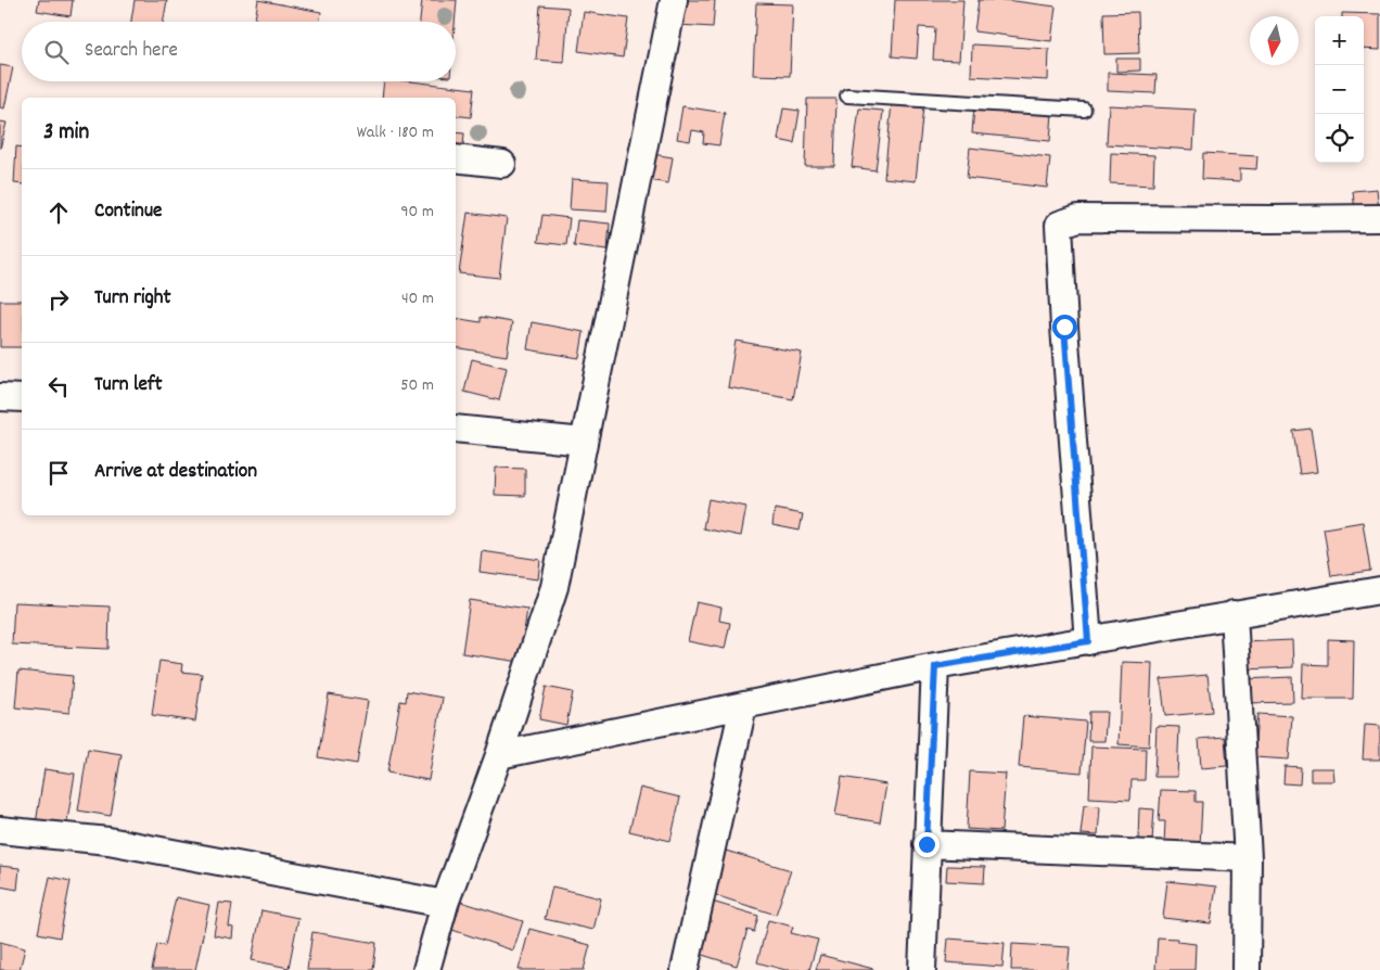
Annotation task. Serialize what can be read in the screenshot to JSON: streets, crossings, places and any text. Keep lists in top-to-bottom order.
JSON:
{
  "north": "bottom",
  "page": {
    "map_buttons": ["+", "−"],
    "search": "Search here",
    "heading": ["3 min", "Walk · 180 m"],
    "list": [
      ["Continue", "90 m"],
      ["Turn right", "40 m"],
      ["Turn left", "50 m"],
      "Arrive at destination"
    ]
  }
}
